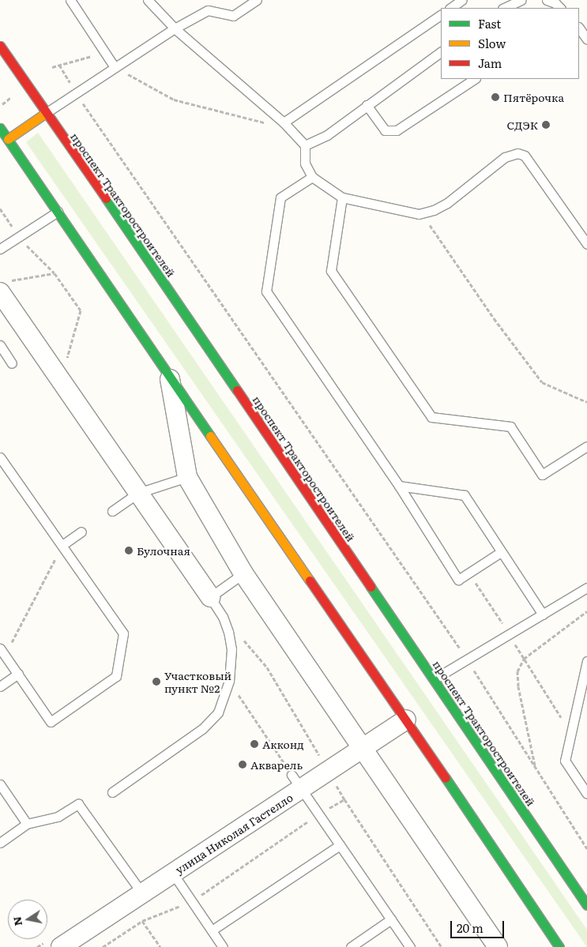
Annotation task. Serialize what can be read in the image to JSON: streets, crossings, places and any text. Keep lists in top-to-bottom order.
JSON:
{
  "streets": {
    "main road": ["проспект Тракторостроителей"],
    "street": ["улица Николая Гастелло"]
  },
  "places": [
    "Пятёрочка",
    "СДЭК",
    "Булочная",
    "Участковый пункт №2",
    "Акконд",
    "Акварель"
  ],
  "legend": ["Fast", "Slow", "Jam"],
  "scale_bar": "20 m",
  "north": "left"
}
